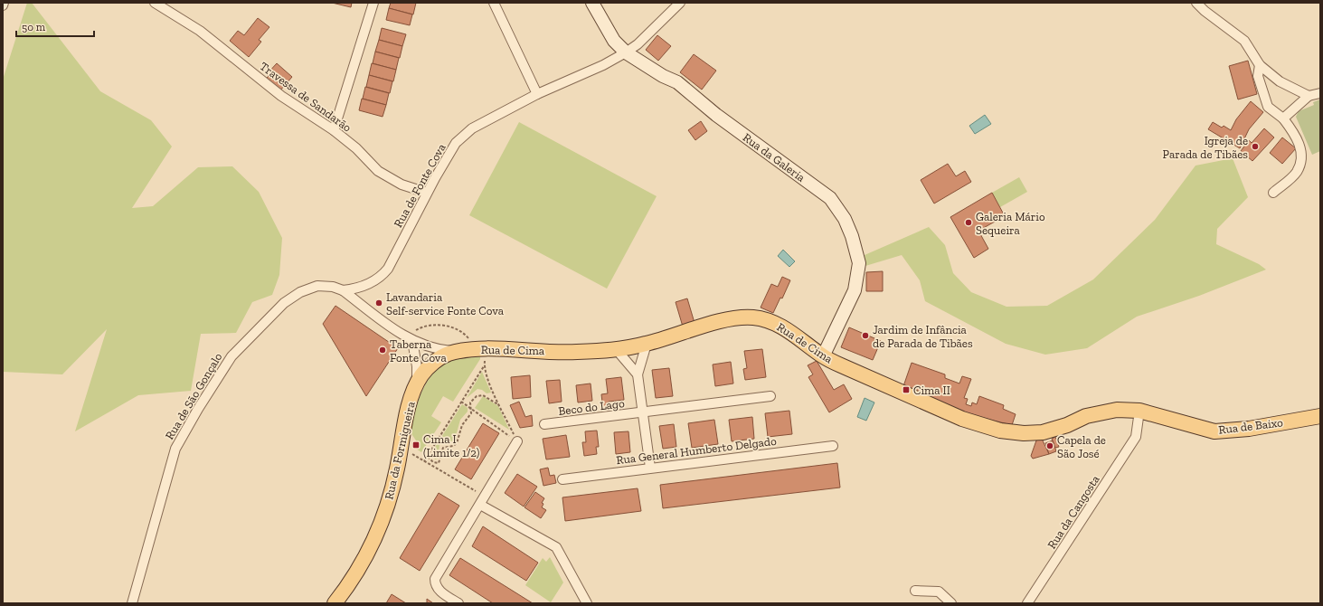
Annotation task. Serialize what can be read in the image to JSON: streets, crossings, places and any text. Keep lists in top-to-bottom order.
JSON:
{
  "streets": {
    "main road": ["Rua de Cima", "Rua de Baixo", "Rua da Formigueira"],
    "street": [
      "Travessa de Sandarão",
      "Rua da Galeria",
      "Rua de Fonte Cova",
      "Rua de São Gonçalo",
      "Beco do Lago",
      "Rua General Humberto Delgado",
      "Rua da Cangosta"
    ]
  },
  "crossings": [
    ["Travessa de Sandarão", "Rua de Fonte Cova"],
    ["Rua da Galeria", "Rua de Fonte Cova"],
    ["Rua da Galeria", "Rua de Cima"],
    ["Rua de Fonte Cova", "Rua de São Gonçalo"],
    ["Rua de Cima", "Rua de Baixo"],
    ["Rua de Cima", "Rua da Formigueira"],
    ["Rua de Cima", "Rua da Cangosta"],
    ["Rua de Baixo", "Rua da Cangosta"]
  ],
  "places": {
    "other": [
      "Igreja de Parada de Tibães",
      "Galeria Mário Sequeira",
      "Lavandaria Self-service Fonte Cova",
      "Jardim de Infância de Parada de Tibães",
      "Taberna Fonte Cova",
      "Capela de São José"
    ],
    "transit": ["Cima II", "Cima I (Limite 1/2)"]
  },
  "scale_bar": "50 m"
}
